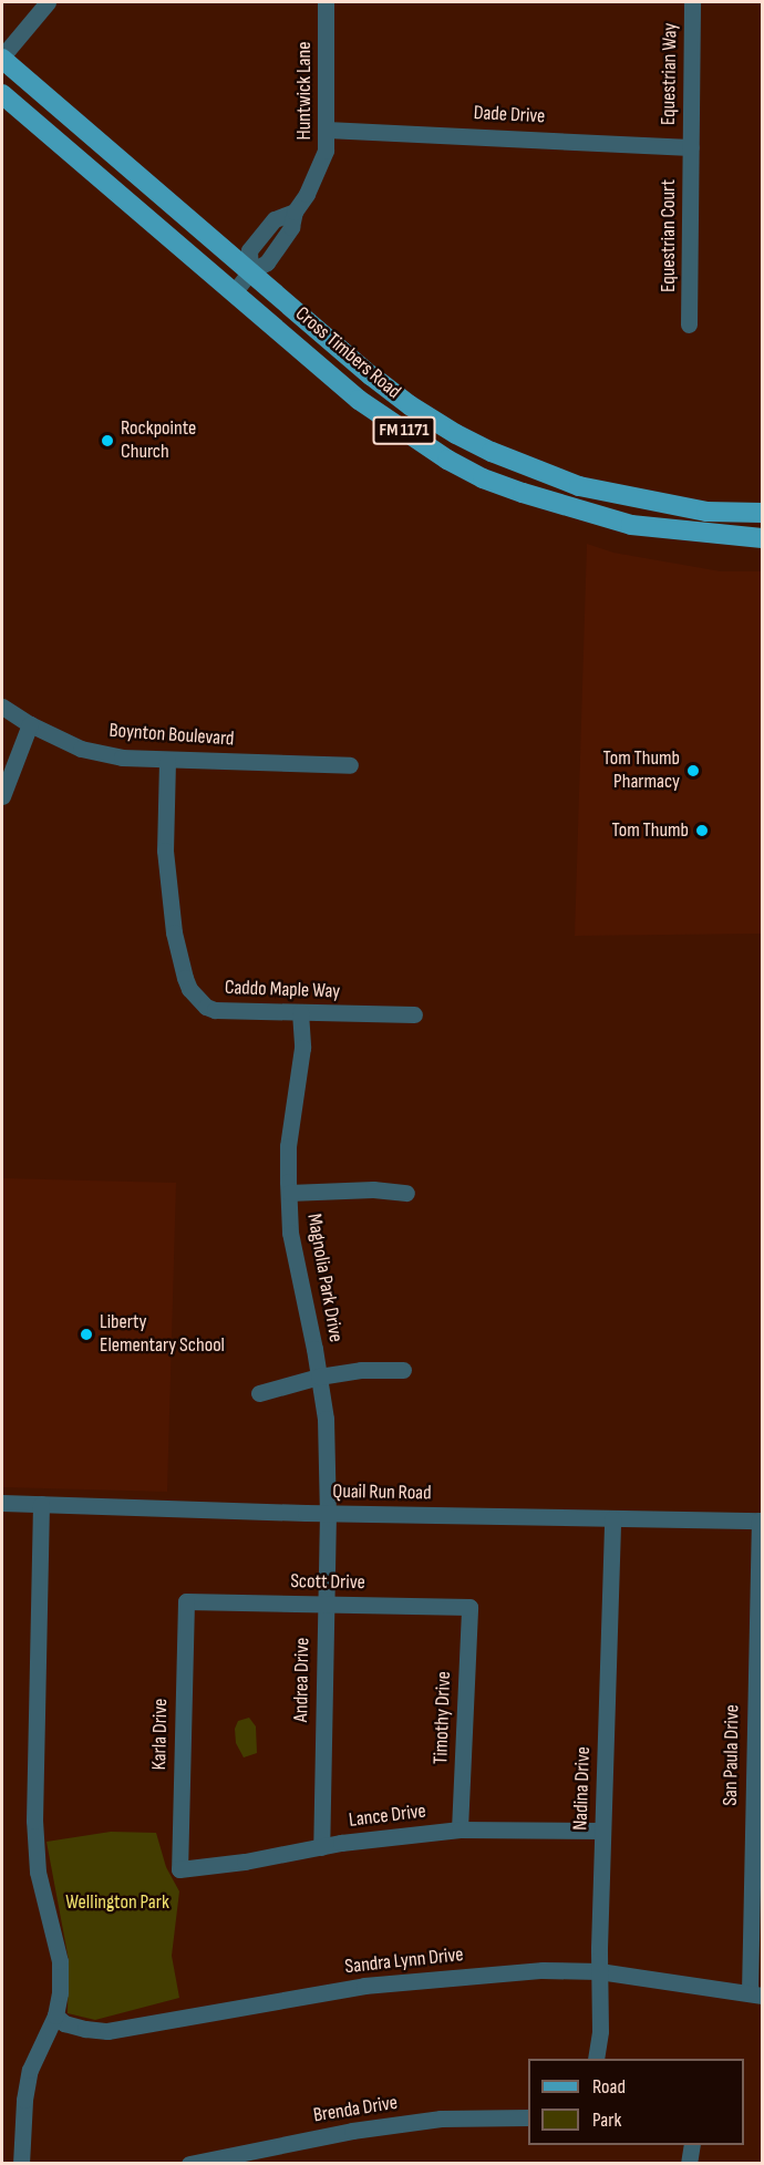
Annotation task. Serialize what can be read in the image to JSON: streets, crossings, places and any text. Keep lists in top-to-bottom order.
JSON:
{
  "streets": {
    "main road": ["Cross Timbers Road", "FM 1171"],
    "street": [
      "Equestrian Way",
      "Huntwick Lane",
      "Dade Drive",
      "Equestrian Court",
      "Boynton Boulevard",
      "Caddo Maple Way",
      "Magnolia Park Drive",
      "Quail Run Road",
      "Scott Drive",
      "Andrea Drive",
      "Timothy Drive",
      "Karla Drive",
      "San Paula Drive",
      "Nadina Drive",
      "Lance Drive",
      "Sandra Lynn Drive",
      "Brenda Drive"
    ]
  },
  "crossings": [
    ["Equestrian Way", "Dade Drive"],
    ["Equestrian Way", "Equestrian Court"],
    ["Huntwick Lane", "Dade Drive"],
    ["Huntwick Lane", "Cross Timbers Road"],
    ["Dade Drive", "Equestrian Court"],
    ["Boynton Boulevard", "Caddo Maple Way"],
    ["Caddo Maple Way", "Magnolia Park Drive"],
    ["Magnolia Park Drive", "Quail Run Road"],
    ["Magnolia Park Drive", "Andrea Drive"],
    ["Quail Run Road", "Andrea Drive"],
    ["Quail Run Road", "San Paula Drive"],
    ["Quail Run Road", "Nadina Drive"],
    ["Scott Drive", "Andrea Drive"],
    ["Scott Drive", "Timothy Drive"],
    ["Scott Drive", "Karla Drive"],
    ["Andrea Drive", "Lance Drive"],
    ["Timothy Drive", "Lance Drive"],
    ["Karla Drive", "Lance Drive"],
    ["San Paula Drive", "Sandra Lynn Drive"],
    ["Nadina Drive", "Lance Drive"],
    ["Nadina Drive", "Sandra Lynn Drive"]
  ],
  "parks": ["Wellington Park"],
  "places": [
    "Rockpointe Church",
    "Tom Thumb Pharmacy",
    "Tom Thumb",
    "Liberty Elementary School"
  ],
  "legend": ["Road", "Park"]
}
